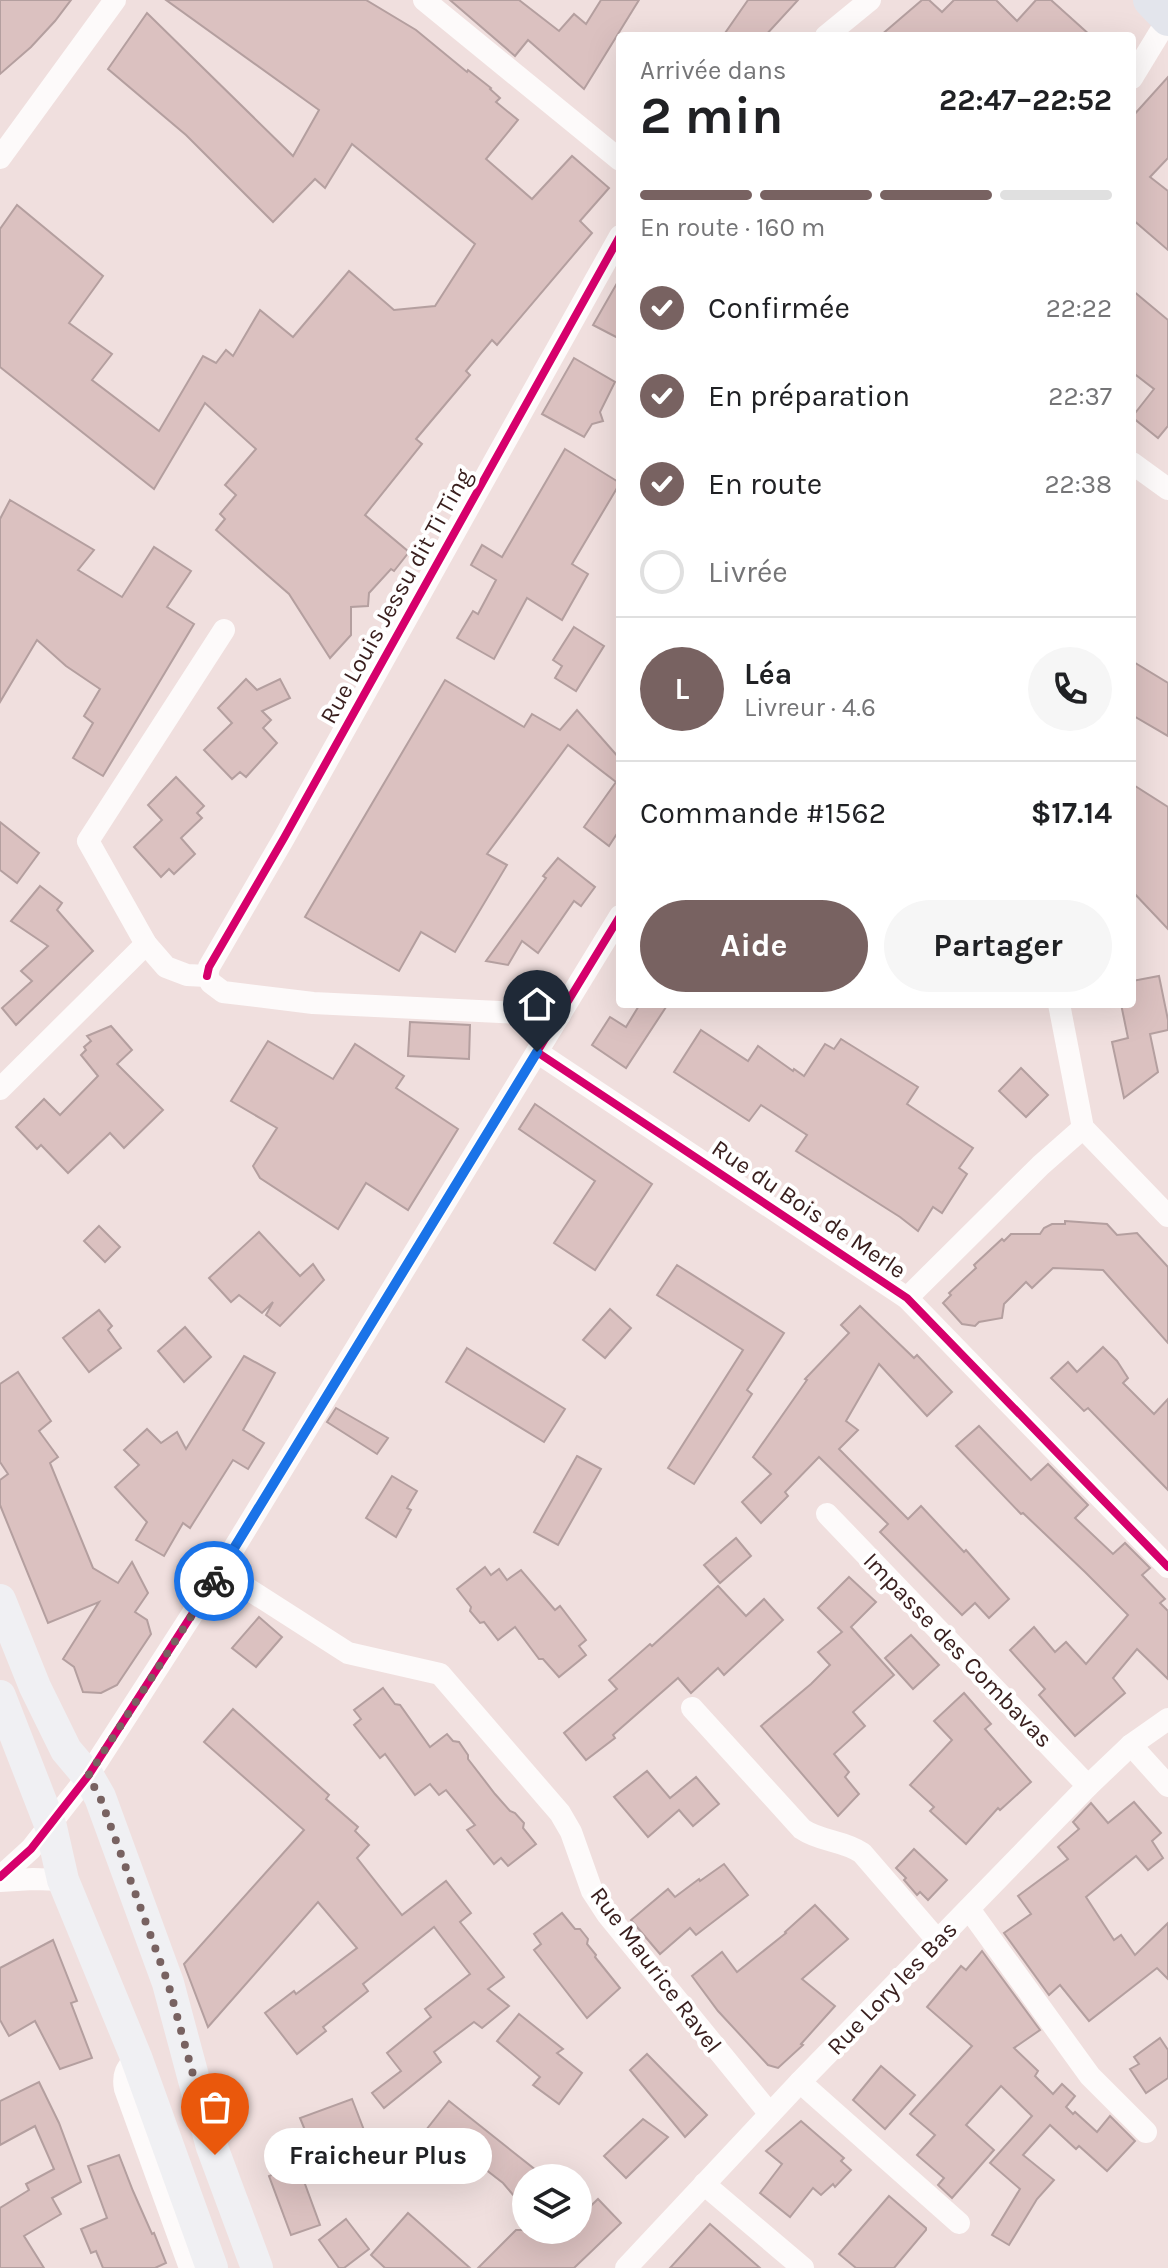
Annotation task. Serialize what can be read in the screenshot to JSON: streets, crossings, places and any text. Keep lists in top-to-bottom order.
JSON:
{
  "streets": {
    "street": [
      "Rue Louis Jessu dit Ti Ting",
      "Rue du Bois de Merle",
      "Impasse des Combavas",
      "Rue Maurice Ravel",
      "Rue Lory les Bas"
    ]
  },
  "crossings": [
    ["Impasse des Combavas", "Rue Lory les Bas"],
    ["Rue Maurice Ravel", "Rue Lory les Bas"]
  ],
  "places": ["Fraicheur Plus"],
  "page": {
    "heading": ["2 min", "Arrivée dans", "22:47–22:52"],
    "panel": [
      "Léa",
      "Livreur · 4.6",
      "Commande #1562",
      "$17.14"
    ],
    "bar": "En route · 160 m",
    "list": [
      ["Confirmée", "22:22"],
      ["En préparation", "22:37"],
      ["En route", "22:38"],
      "Livrée"
    ],
    "round": "L",
    "buttons": ["Aide", "Partager"],
    "bubble": "Fraicheur Plus"
  }
}
